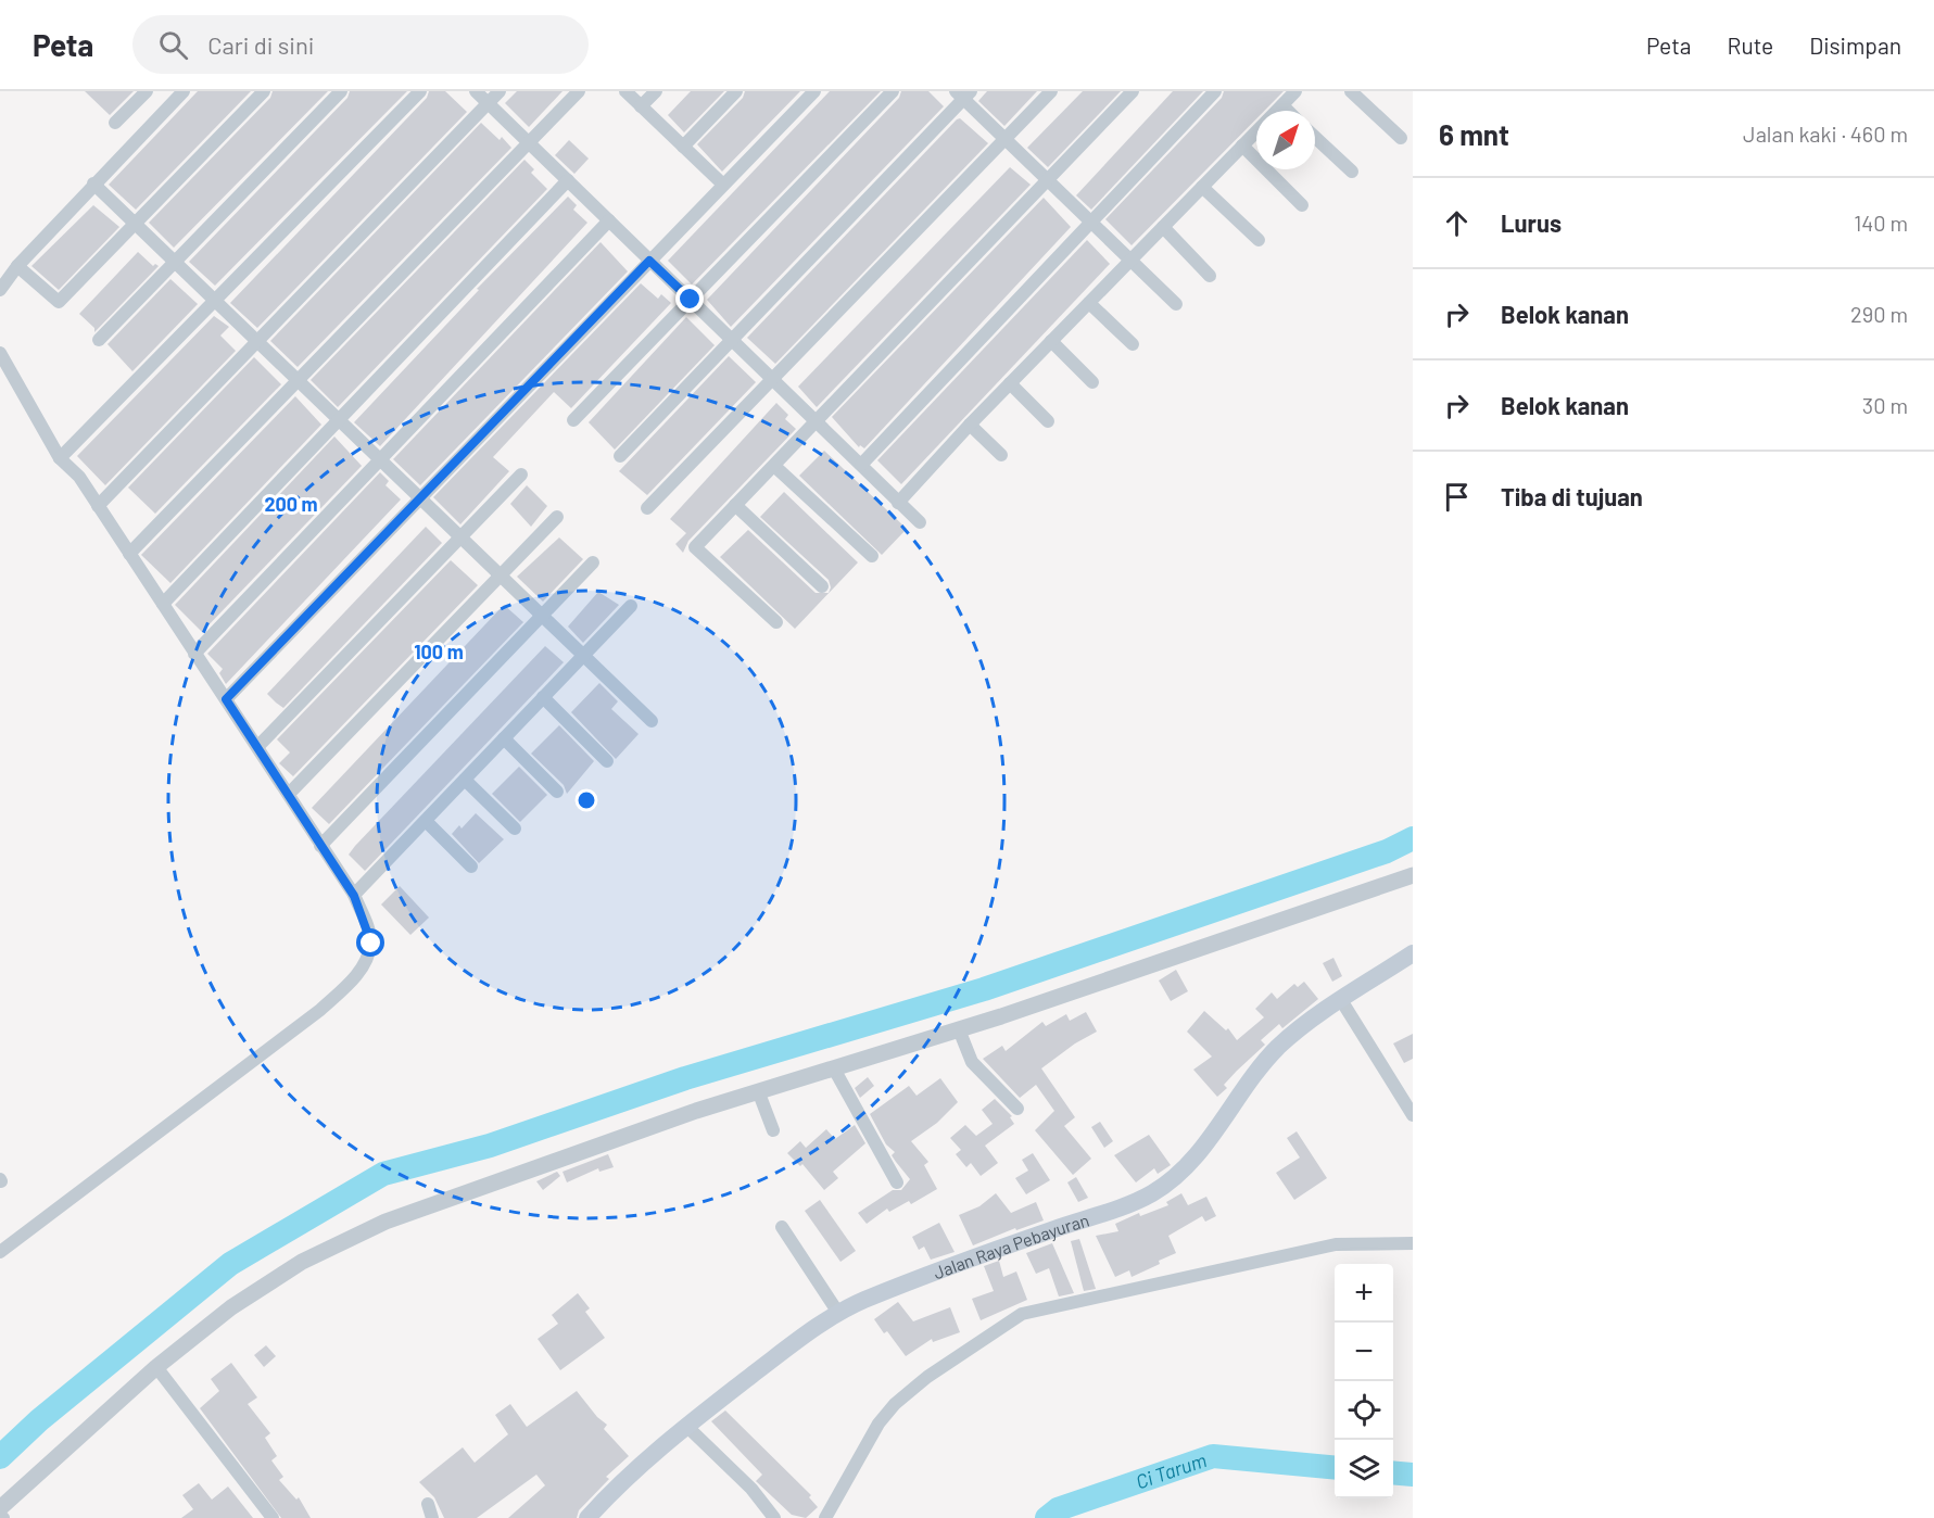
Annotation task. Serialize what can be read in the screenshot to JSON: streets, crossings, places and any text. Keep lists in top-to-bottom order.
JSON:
{
  "streets": {
    "main road": ["Jalan Raya Pebayuran"]
  },
  "water": ["Ci Tarum"],
  "north": "top right",
  "page": {
    "header": "Peta",
    "search": "Cari di sini",
    "nav": ["Peta", "Rute", "Disimpan"],
    "heading": ["6 mnt", "Jalan kaki · 460 m"],
    "list": [
      ["Lurus", "140 m"],
      ["Belok kanan", "290 m"],
      ["Belok kanan", "30 m"],
      "Tiba di tujuan"
    ],
    "map_buttons": ["+", "−"]
  },
  "rings": ["200 m", "100 m"]
}
